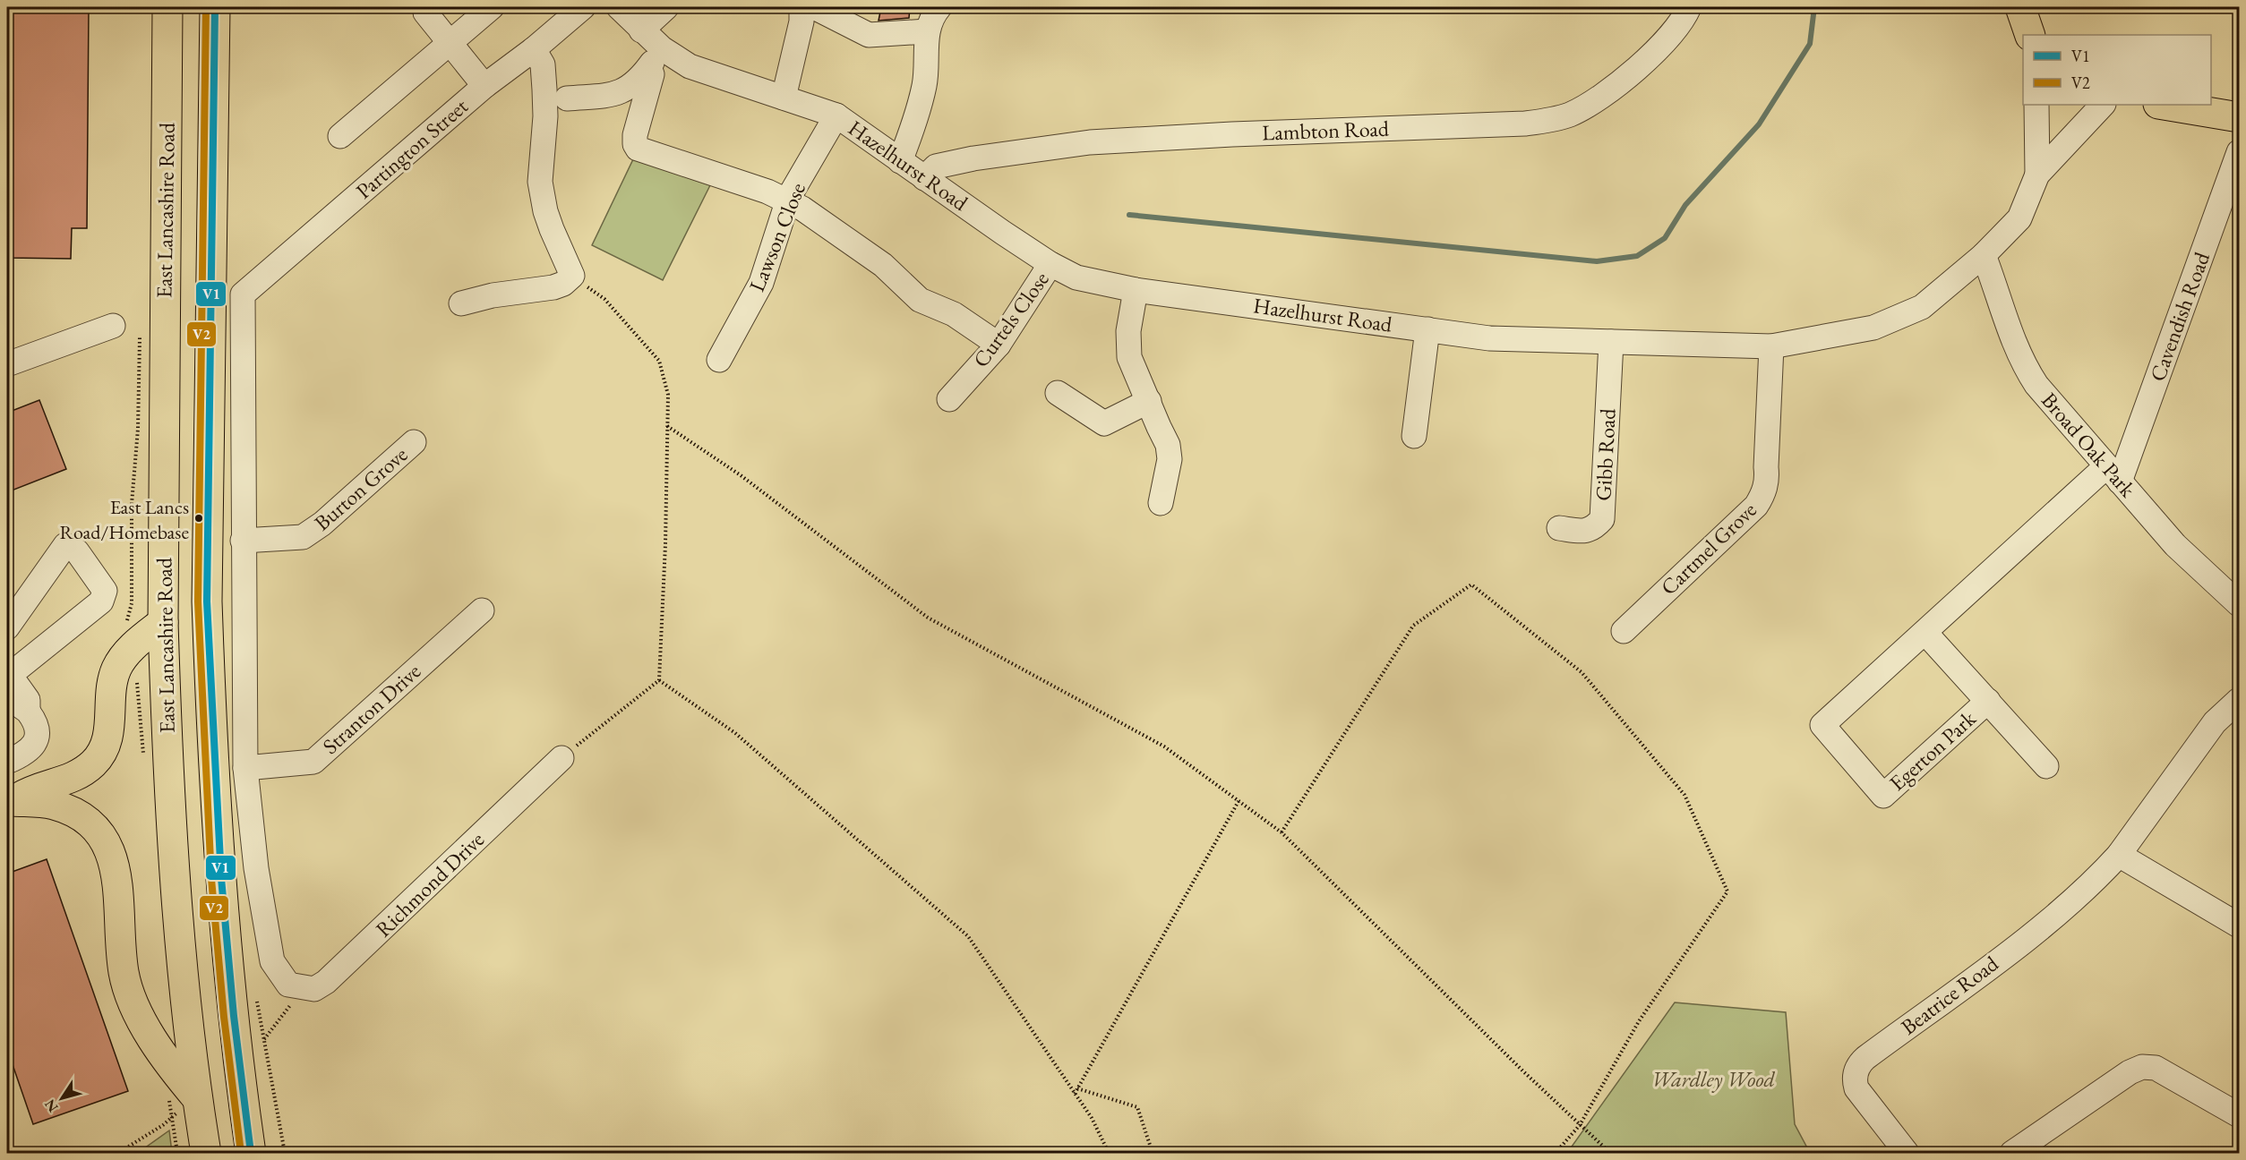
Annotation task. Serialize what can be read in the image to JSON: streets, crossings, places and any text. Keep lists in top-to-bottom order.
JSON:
{
  "streets": {
    "main road": ["East Lancashire Road"],
    "street": [
      "Lambton Road",
      "Partington Street",
      "Hazelhurst Road",
      "Lawson Close",
      "Cavendish Road",
      "Curtels Close",
      "Broad Oak Park",
      "Gibb Road",
      "Burton Grove",
      "Cartmel Grove",
      "Stranton Drive",
      "Egerton Park",
      "Richmond Drive",
      "Beatrice Road"
    ]
  },
  "crossings": [
    ["Lambton Road", "Hazelhurst Road"],
    ["Partington Street", "Burton Grove"],
    ["Hazelhurst Road", "Lawson Close"],
    ["Hazelhurst Road", "Curtels Close"],
    ["Hazelhurst Road", "Broad Oak Park"],
    ["Hazelhurst Road", "Gibb Road"],
    ["Hazelhurst Road", "Cartmel Grove"],
    ["Cavendish Road", "Broad Oak Park"],
    ["Cavendish Road", "Egerton Park"],
    ["Broad Oak Park", "Egerton Park"]
  ],
  "parks": ["Wardley Wood"],
  "places": ["East Lancs Road/Homebase"],
  "lines": ["transit line V1", "transit line V2"],
  "legend": ["V1", "V2"],
  "north": "bottom left"
}
